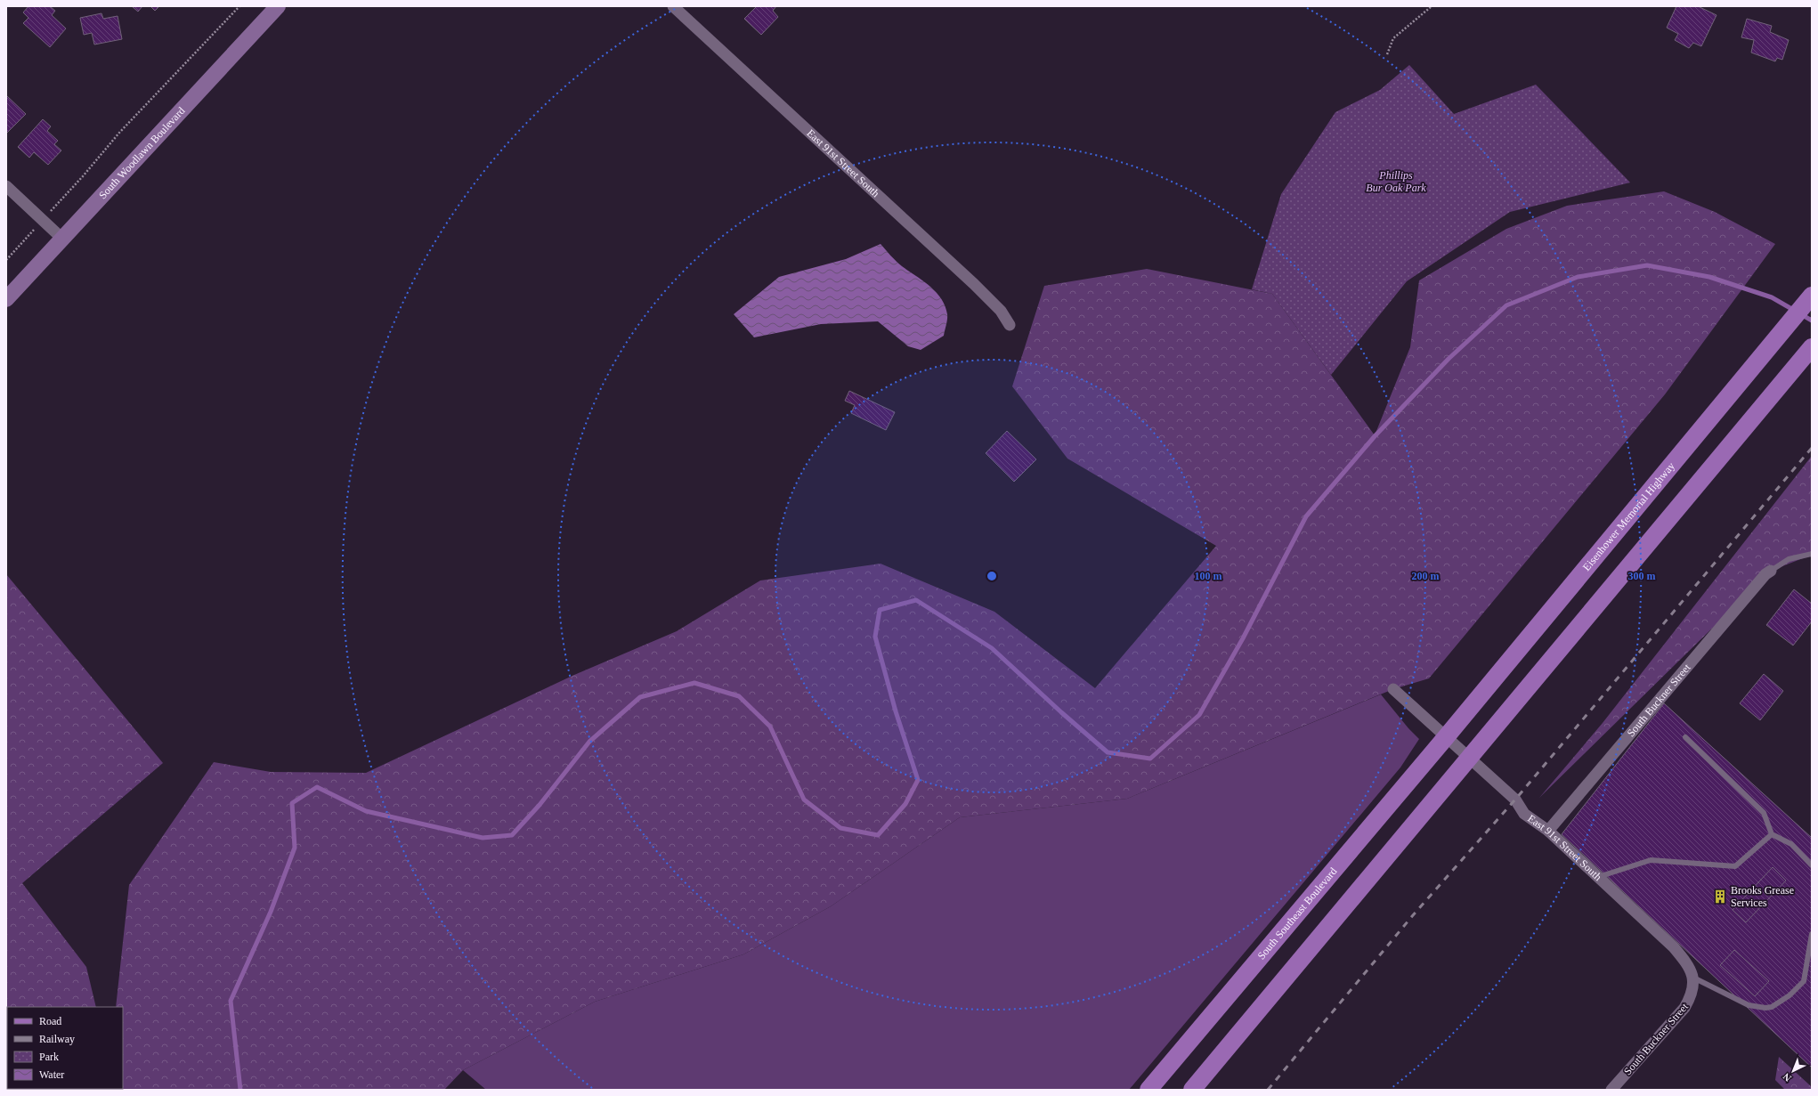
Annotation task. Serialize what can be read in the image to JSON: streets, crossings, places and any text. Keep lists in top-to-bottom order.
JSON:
{
  "streets": {
    "main road": ["Eisenhower Memorial Highway", "South Southeast Boulevard"],
    "street": ["South Woodlawn Boulevard", "East 91st Street South", "South Buckner Street"]
  },
  "crossings": [
    ["East 91st Street South", "Eisenhower Memorial Highway"],
    ["East 91st Street South", "South Buckner Street"],
    ["East 91st Street South", "South Southeast Boulevard"],
    ["Eisenhower Memorial Highway", "South Southeast Boulevard"]
  ],
  "parks": ["Phillips Bur Oak Park"],
  "places": {
    "building": ["Brooks Grease Services"]
  },
  "legend": [
    "Road",
    "Railway",
    "Park",
    "Water"
  ],
  "north": "bottom left",
  "rings": ["100 m", "200 m", "300 m"]
}
